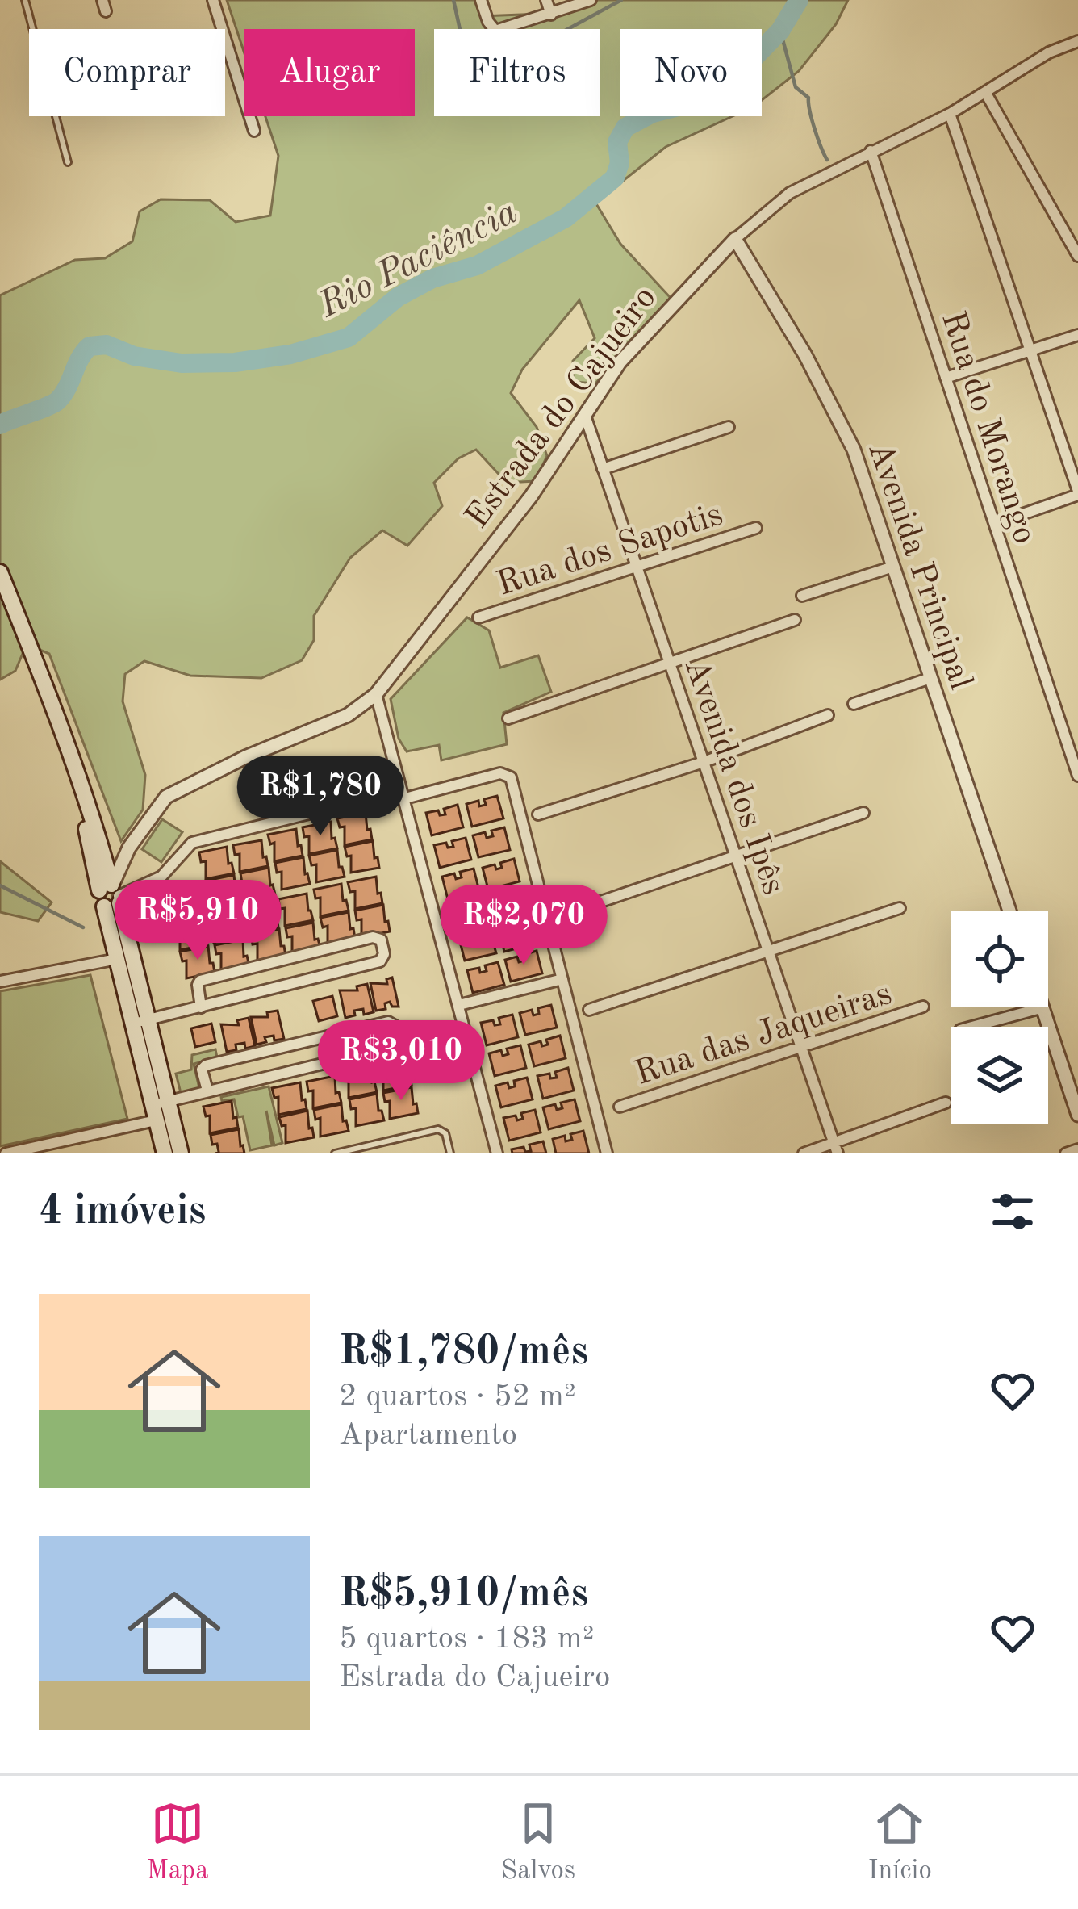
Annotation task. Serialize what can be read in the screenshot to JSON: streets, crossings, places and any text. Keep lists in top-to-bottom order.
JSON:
{
  "streets": {
    "main road": ["Estrada do Cajueiro"],
    "street": [
      "Rua do Morango",
      "Rua dos Sapotis",
      "Avenida Principal",
      "Avenida dos Ipês",
      "Rua das Jaqueiras"
    ]
  },
  "crossings": [
    ["Estrada do Cajueiro", "Rua do Morango"],
    ["Estrada do Cajueiro", "Avenida Principal"],
    ["Estrada do Cajueiro", "Avenida dos Ipês"],
    ["Rua dos Sapotis", "Avenida dos Ipês"],
    ["Avenida dos Ipês", "Rua das Jaqueiras"]
  ],
  "water": ["Rio Paciência"],
  "page": {
    "chip": [
      "Comprar",
      "Alugar",
      "Filtros",
      "Novo"
    ],
    "price": [
      "R$1,780",
      "R$5,910",
      "R$2,070",
      "R$3,010"
    ],
    "heading": "4 imóveis",
    "list": [
      {
        "name": "R$1,780/mês",
        "note": "2 quartos · 52 m² · Apartamento"
      },
      {
        "name": "R$5,910/mês",
        "note": "5 quartos · 183 m² · Estrada do Cajueiro"
      }
    ],
    "tabs": ["Mapa", "Salvos", "Início"]
  }
}
